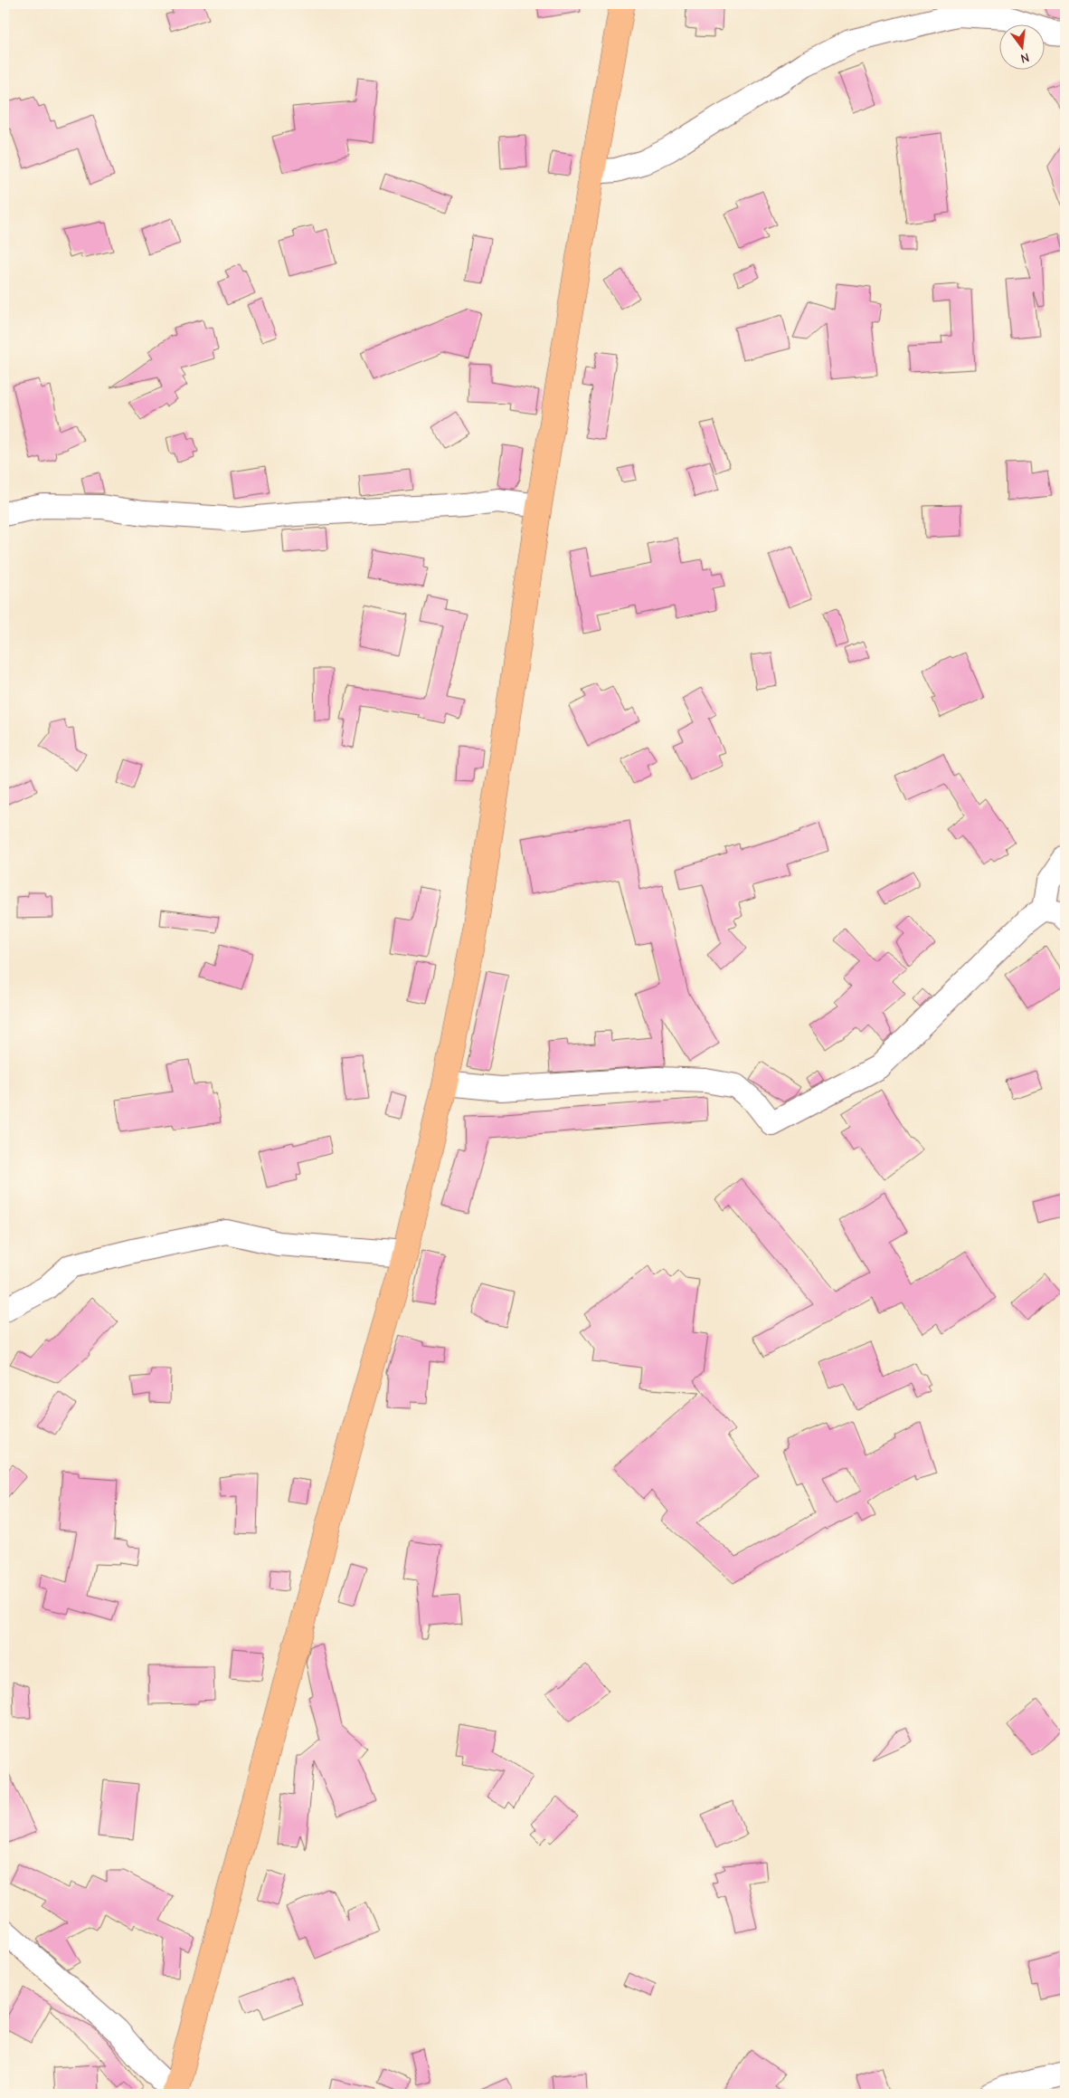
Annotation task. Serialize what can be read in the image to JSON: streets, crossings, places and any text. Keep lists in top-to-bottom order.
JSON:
{
  "north": "bottom"
}
